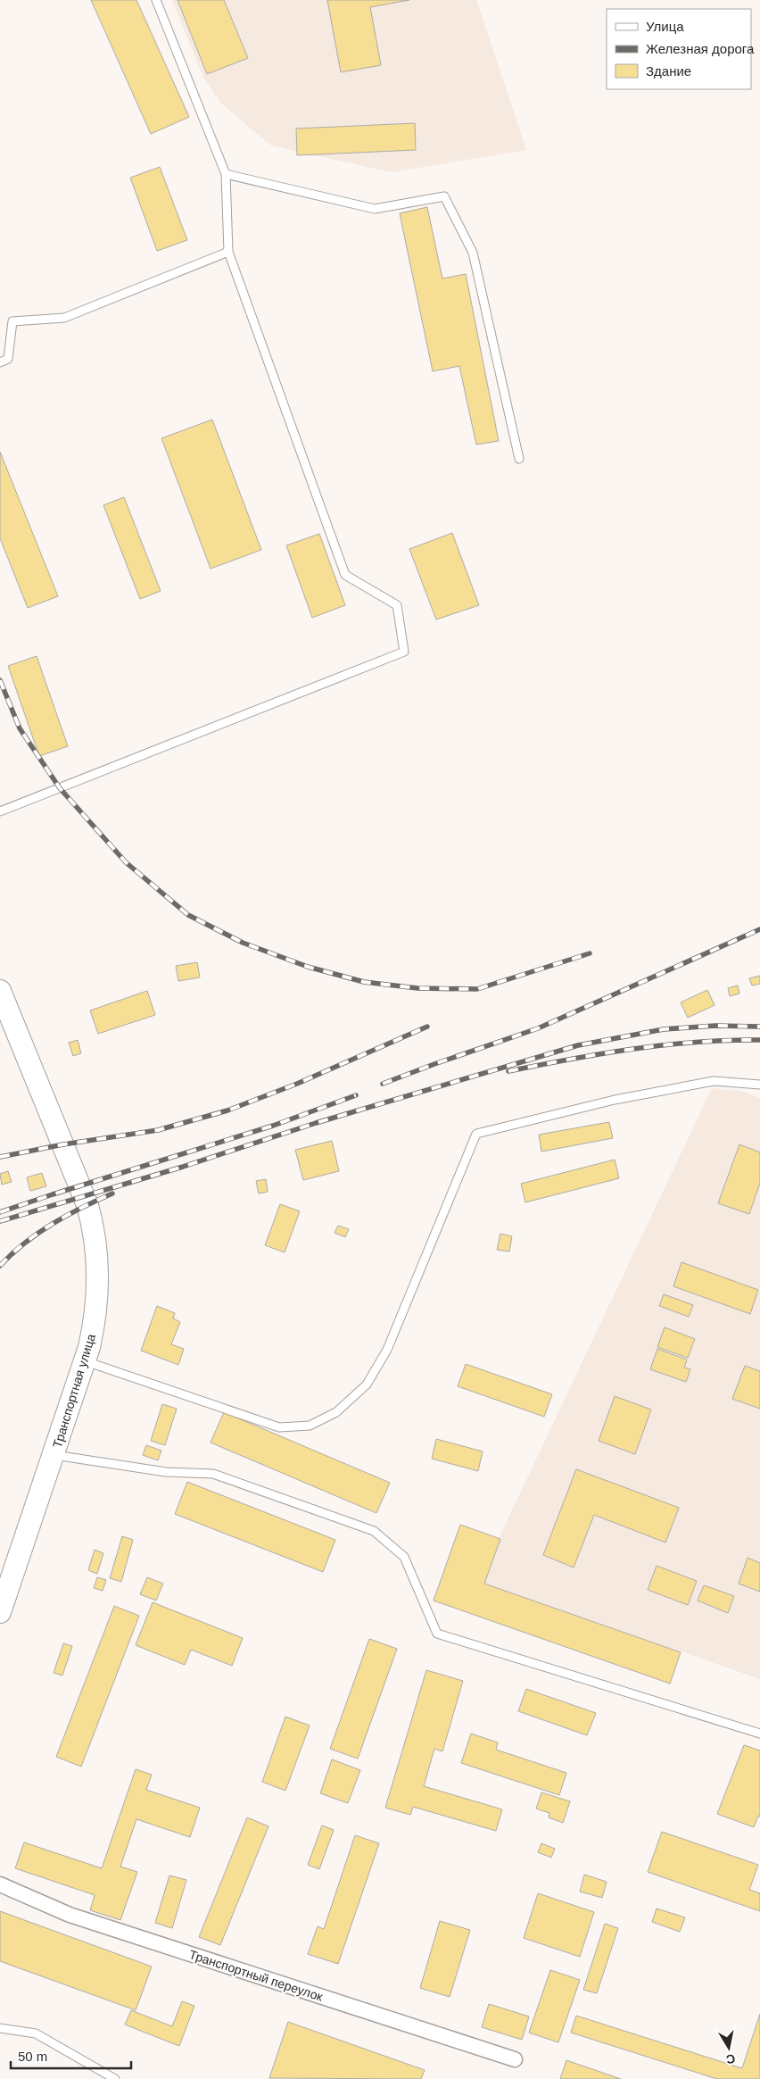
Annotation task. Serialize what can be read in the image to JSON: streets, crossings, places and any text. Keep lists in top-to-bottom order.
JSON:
{
  "streets": {
    "street": ["Транспортная улица", "Транспортный переулок"]
  },
  "legend": ["Улица", "Железная дорога", "Здание"],
  "scale_bar": "50 m",
  "north": "bottom"
}
